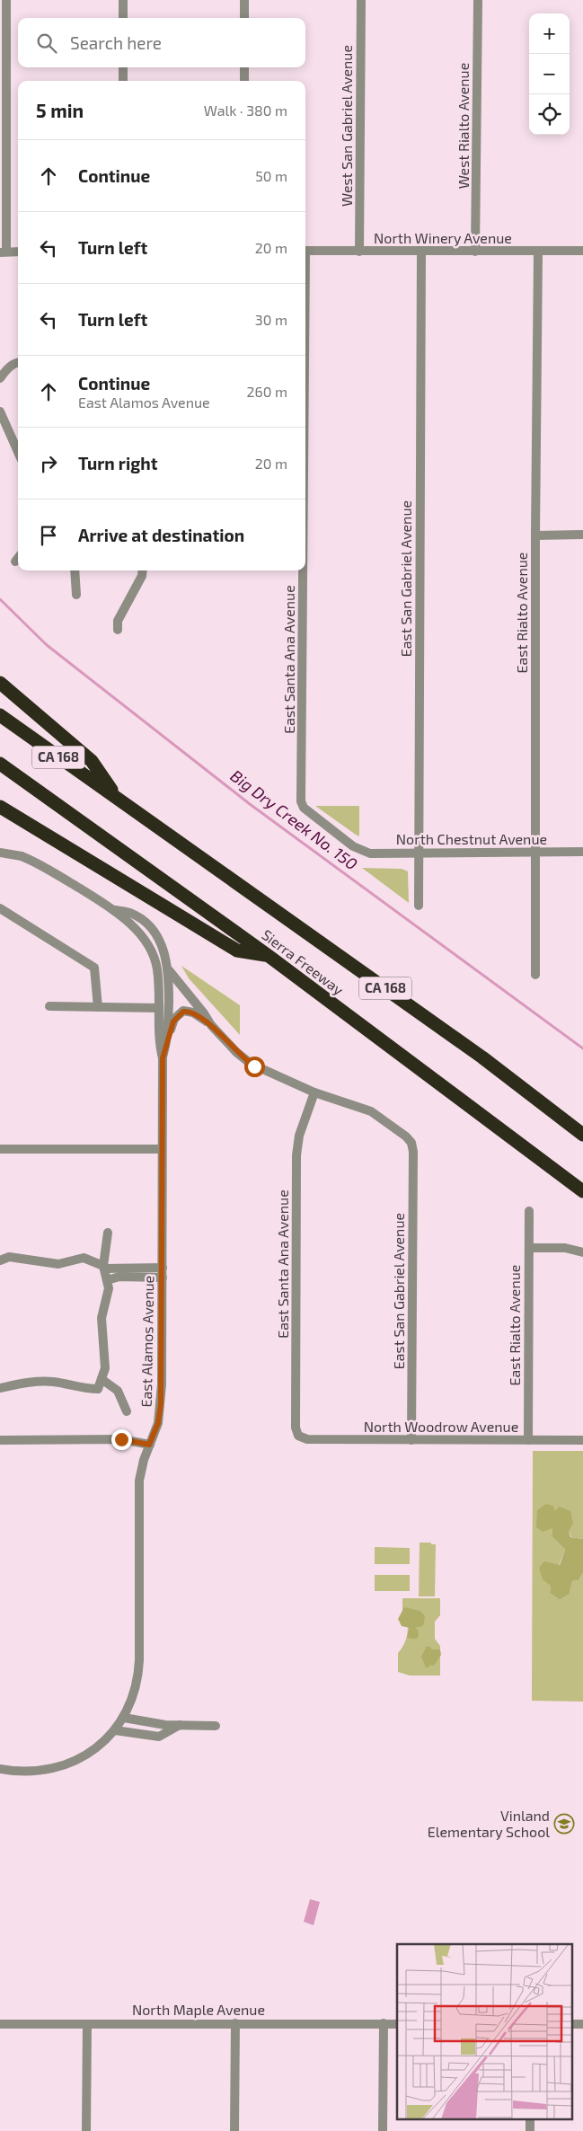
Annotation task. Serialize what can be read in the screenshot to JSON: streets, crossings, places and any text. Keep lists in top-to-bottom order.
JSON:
{
  "streets": {
    "highway": ["CA 168", "Sierra Freeway"],
    "street": [
      "West San Gabriel Avenue",
      "West Rialto Avenue",
      "North Winery Avenue",
      "East San Gabriel Avenue",
      "East Rialto Avenue",
      "East Santa Ana Avenue",
      "North Chestnut Avenue",
      "East Alamos Avenue",
      "North Woodrow Avenue",
      "North Maple Avenue"
    ]
  },
  "crossings": [
    ["West San Gabriel Avenue", "North Winery Avenue"],
    ["West Rialto Avenue", "North Winery Avenue"],
    ["North Winery Avenue", "East San Gabriel Avenue"],
    ["North Winery Avenue", "East Rialto Avenue"],
    ["East San Gabriel Avenue", "East Santa Ana Avenue"],
    ["East San Gabriel Avenue", "North Chestnut Avenue"],
    ["East San Gabriel Avenue", "North Woodrow Avenue"],
    ["East Rialto Avenue", "North Chestnut Avenue"],
    ["East Rialto Avenue", "North Woodrow Avenue"],
    ["East Santa Ana Avenue", "North Chestnut Avenue"],
    ["East Santa Ana Avenue", "North Woodrow Avenue"]
  ],
  "water": ["Big Dry Creek No. 150"],
  "places": {
    "school or university": ["Vinland Elementary School"]
  },
  "page": {
    "map_buttons": ["+", "−"],
    "search": "Search here",
    "heading": ["5 min", "Walk · 380 m"],
    "list": [
      ["Continue", "50 m"],
      ["Turn left", "20 m"],
      ["Turn left", "30 m"],
      ["Continue", "East Alamos Avenue", "260 m"],
      ["Turn right", "20 m"],
      "Arrive at destination"
    ]
  }
}
